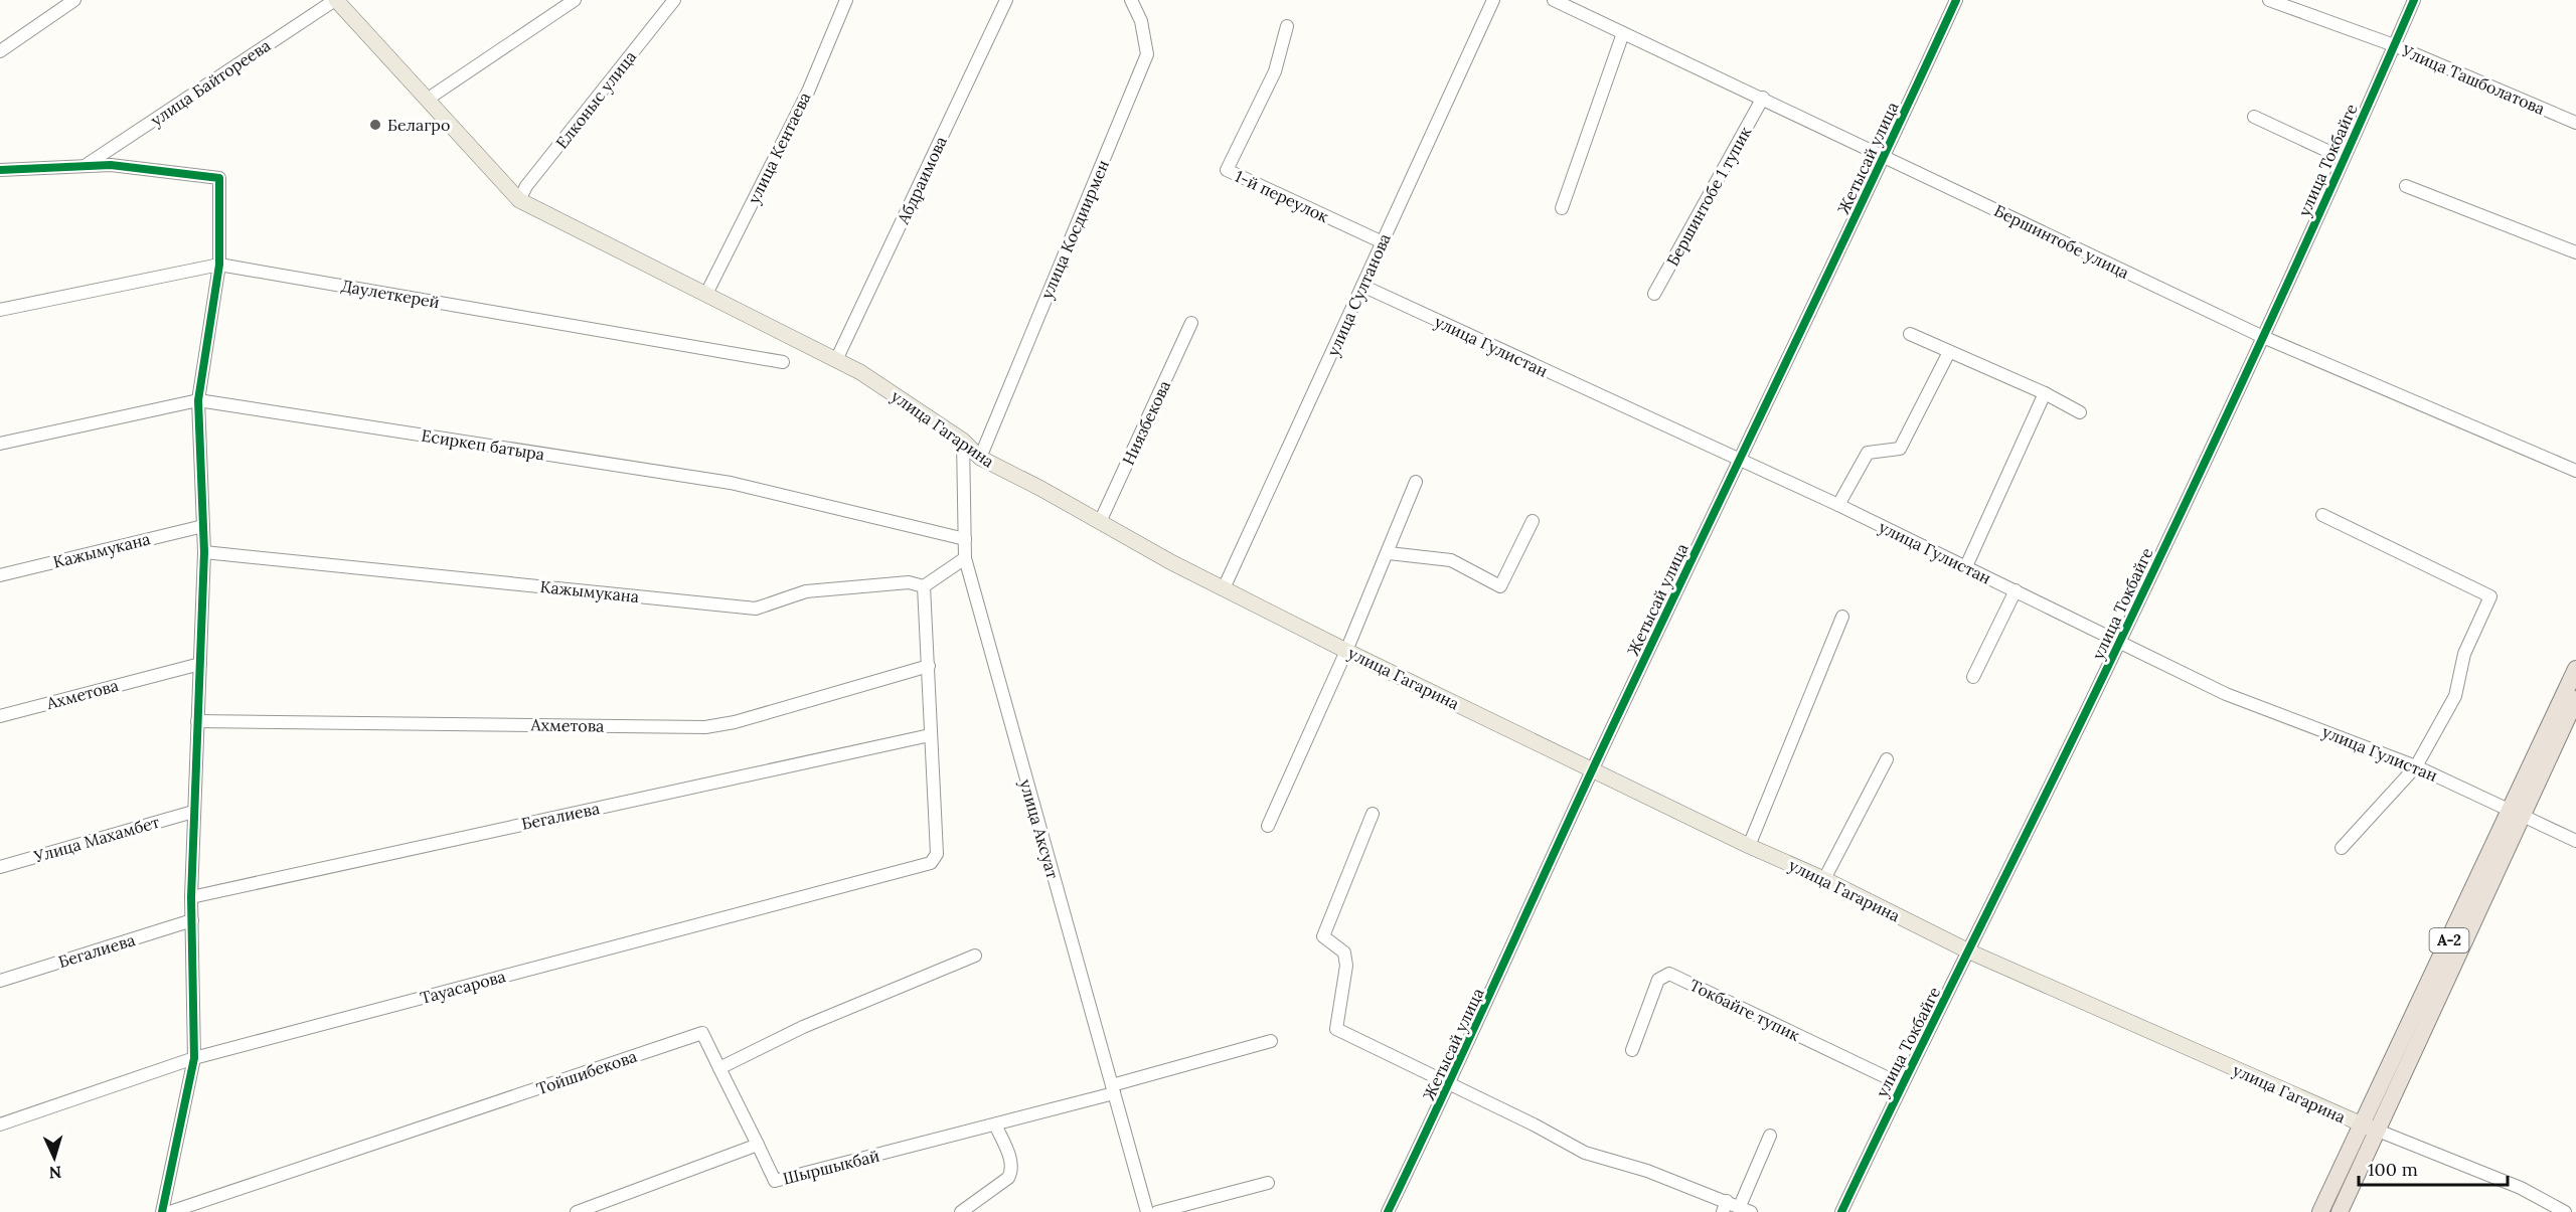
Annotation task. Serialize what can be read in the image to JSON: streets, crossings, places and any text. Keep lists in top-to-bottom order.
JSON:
{
  "streets": {
    "highway": ["A-2"],
    "main road": ["улица Гагарина"],
    "street": [
      "Улица Ташболатова",
      "улица Байтореева",
      "Елконыс улица",
      "улица Кентаева",
      "Жетысай улица",
      "улица Токбайге",
      "Абдраимова",
      "1-й переулок",
      "Бершинтобе 1 тупик",
      "улица Косдиирмен",
      "Бершинтобе улица",
      "Даулеткерей",
      "улица Султанова",
      "улица Гулистан",
      "Ниязбекова",
      "Есиркеп батыра",
      "Кажымукана",
      "Ахметова",
      "Бегалиева",
      "улица Аксуат",
      "Улица Махамбет",
      "Тауасарова",
      "Токбайге тупик",
      "Тойшибекова",
      "Шыршыкбай"
    ]
  },
  "crossings": [
    ["Улица Ташболатова", "улица Токбайге"],
    ["улица Байтореева", "улица Гагарина"],
    ["Елконыс улица", "улица Гагарина"],
    ["улица Кентаева", "улица Гагарина"],
    ["Жетысай улица", "Бершинтобе улица"],
    ["Жетысай улица", "улица Гулистан"],
    ["Жетысай улица", "улица Гагарина"],
    ["улица Токбайге", "Бершинтобе улица"],
    ["улица Токбайге", "улица Гулистан"],
    ["улица Токбайге", "улица Гагарина"],
    ["улица Токбайге", "Токбайге тупик"],
    ["Абдраимова", "улица Гагарина"],
    ["1-й переулок", "улица Султанова"],
    ["Бершинтобе 1 тупик", "Бершинтобе улица"],
    ["улица Косдиирмен", "улица Гагарина"],
    ["улица Султанова", "улица Гулистан"],
    ["улица Султанова", "улица Гагарина"],
    ["улица Гулистан", "A-2"],
    ["Ниязбекова", "улица Гагарина"],
    ["улица Гагарина", "улица Аксуат"],
    ["улица Гагарина", "A-2"],
    ["Есиркеп батыра", "улица Аксуат"],
    ["Бегалиева", "Тауасарова"],
    ["улица Аксуат", "Шыршыкбай"]
  ],
  "places": ["Белагро"],
  "scale_bar": "100 m",
  "north": "bottom"
}
